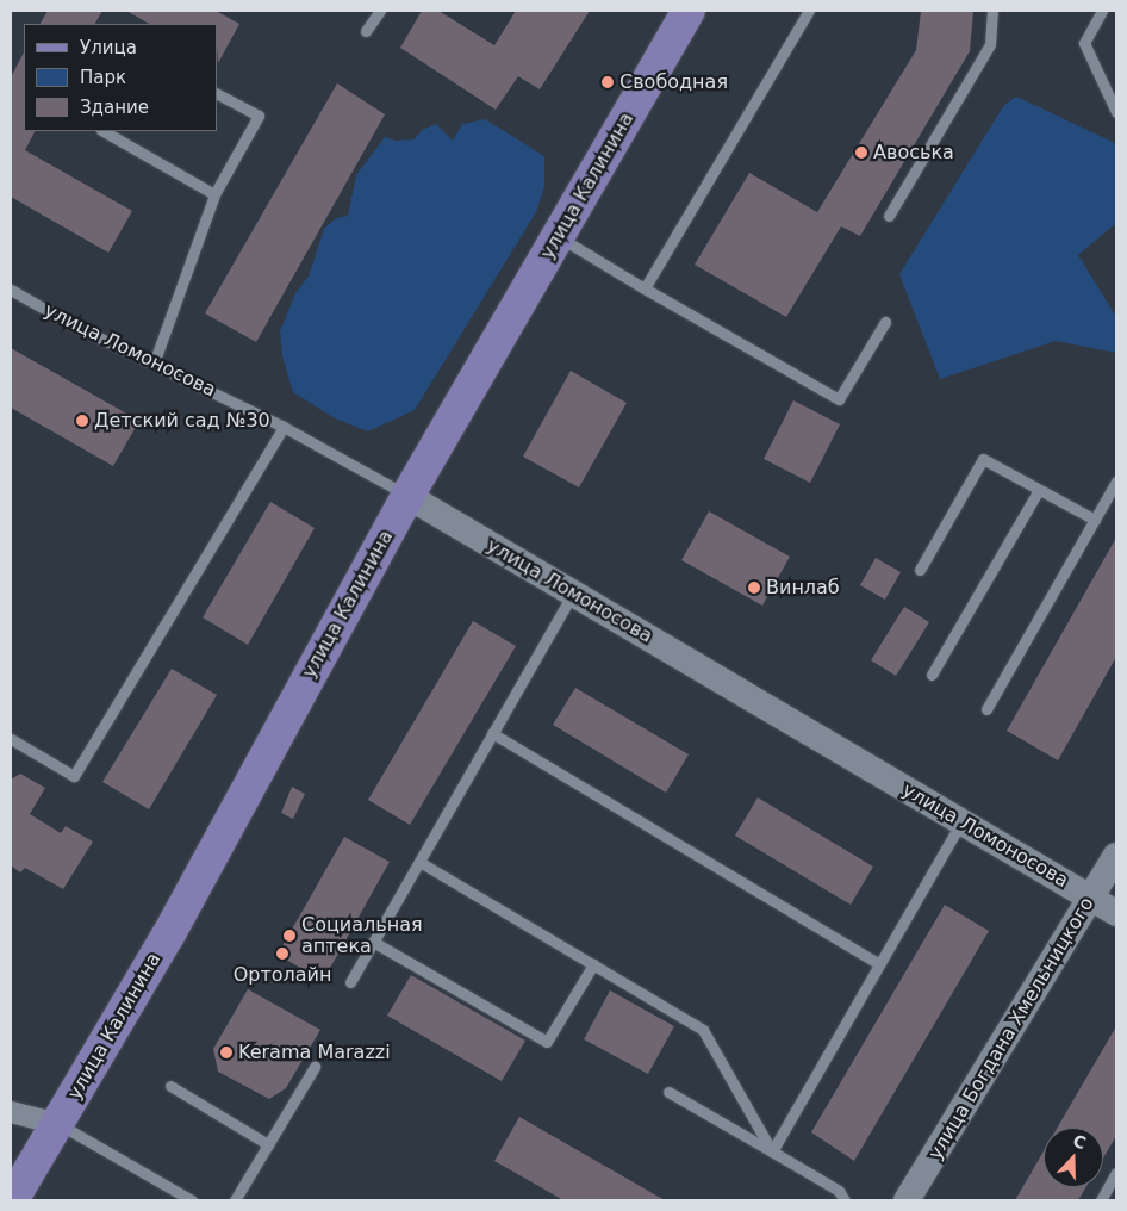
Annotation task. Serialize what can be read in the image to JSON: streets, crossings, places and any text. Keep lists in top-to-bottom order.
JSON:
{
  "streets": {
    "main road": ["улица Калинина"],
    "street": ["улица Ломоносова", "улица Богдана Хмельницкого"]
  },
  "crossings": [
    ["улица Калинина", "улица Ломоносова"],
    ["улица Ломоносова", "улица Богдана Хмельницкого"]
  ],
  "places": [
    "Свободная",
    "Авоська",
    "Детский сад №30",
    "Винлаб",
    "Социальная аптека",
    "Ортолайн",
    "Kerama Marazzi"
  ],
  "legend": ["Улица", "Парк", "Здание"],
  "north": "top"
}
